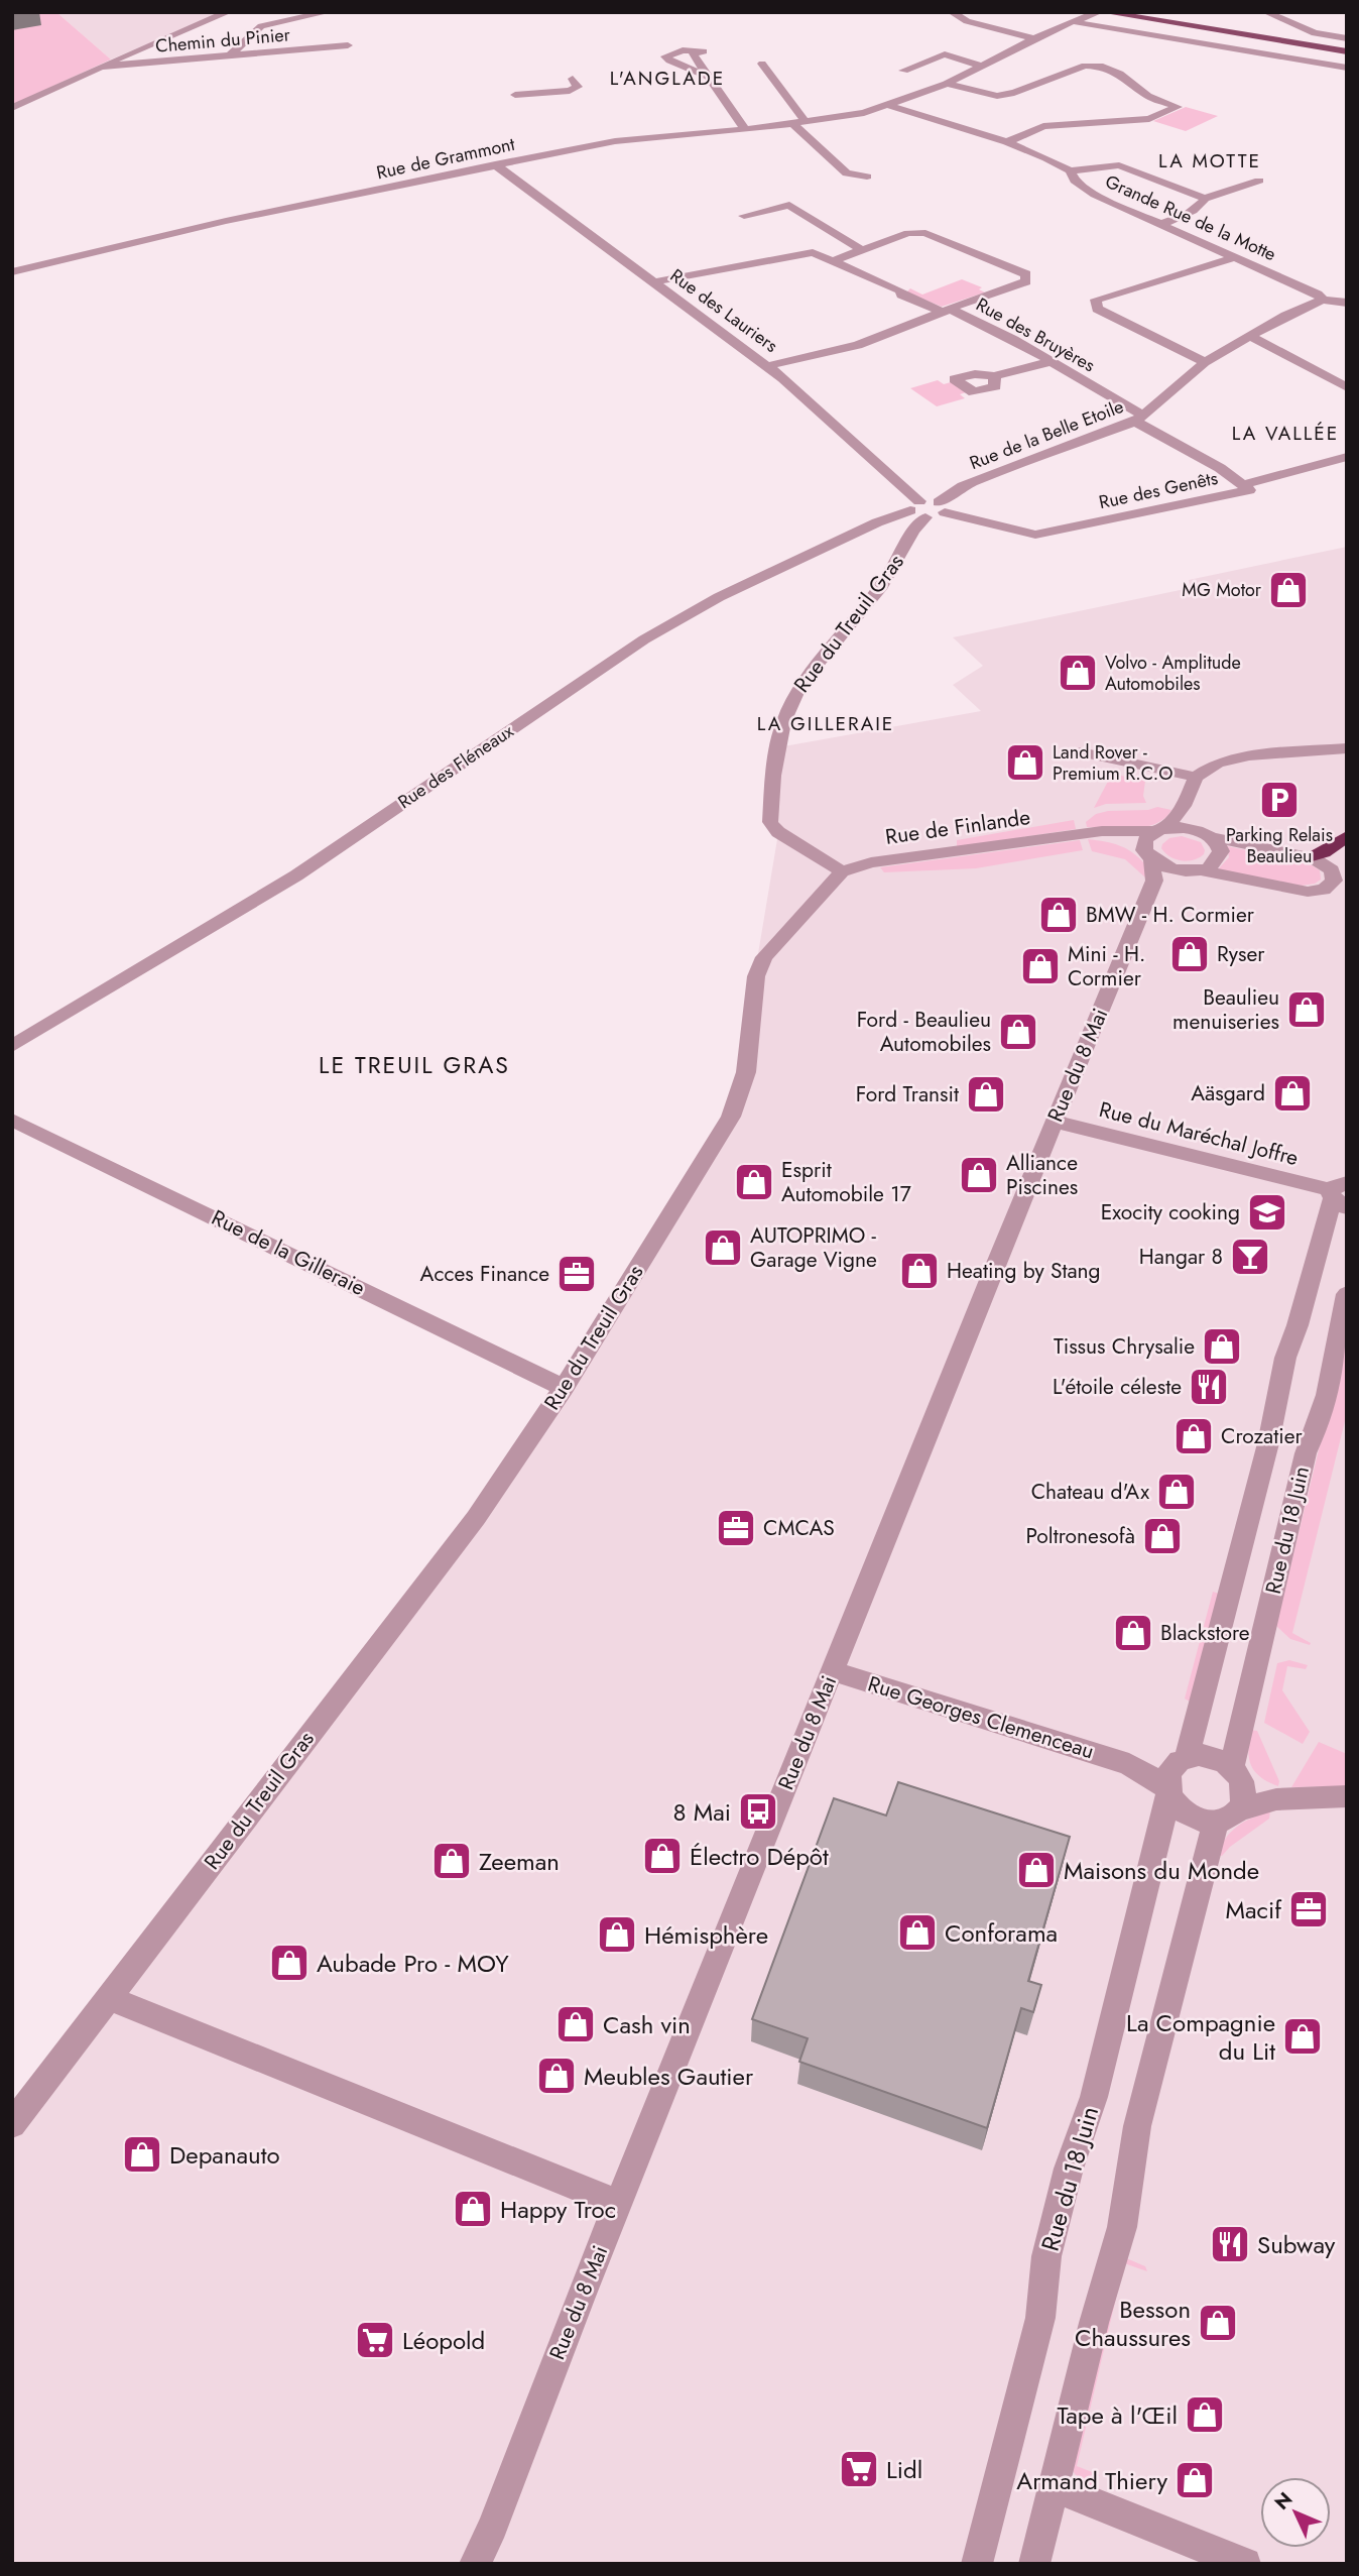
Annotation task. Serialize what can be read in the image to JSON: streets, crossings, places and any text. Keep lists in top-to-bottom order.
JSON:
{
  "streets": {
    "street": [
      "Chemin du Pinier",
      "Rue de Grammont",
      "Grande Rue de la Motte",
      "Rue des Lauriers",
      "Rue des Bruyères",
      "Rue de la Belle Etoile",
      "Rue des Genêts",
      "Rue du Treuil Gras",
      "Rue des Fléneaux",
      "Rue de Finlande",
      "Rue du 8 Mai",
      "Rue du Maréchal Joffre",
      "Rue de la Gilleraie",
      "Rue du 18 Juin",
      "Rue Georges Clemenceau"
    ]
  },
  "crossings": [
    ["Rue de Grammont", "Grande Rue de la Motte"],
    ["Rue de Grammont", "Rue des Lauriers"],
    ["Grande Rue de la Motte", "Rue de la Belle Etoile"],
    ["Rue des Lauriers", "Rue du Treuil Gras"],
    ["Rue des Lauriers", "Rue des Fléneaux"],
    ["Rue des Bruyères", "Rue de la Belle Etoile"],
    ["Rue des Bruyères", "Rue des Genêts"],
    ["Rue de la Belle Etoile", "Rue des Genêts"],
    ["Rue du Treuil Gras", "Rue des Fléneaux"],
    ["Rue du Treuil Gras", "Rue de Finlande"],
    ["Rue du Treuil Gras", "Rue de la Gilleraie"],
    ["Rue de Finlande", "Rue du 8 Mai"],
    ["Rue du 8 Mai", "Rue du Maréchal Joffre"],
    ["Rue du 8 Mai", "Rue Georges Clemenceau"],
    ["Rue du Maréchal Joffre", "Rue du 18 Juin"],
    ["Rue du 18 Juin", "Rue Georges Clemenceau"]
  ],
  "districts": [
    "L'ANGLADE",
    "LA MOTTE",
    "LA VALLÉE",
    "LA GILLERAIE",
    "LE TREUIL GRAS"
  ],
  "places": {
    "shop": [
      "MG Motor",
      "Volvo - Amplitude Automobiles",
      "Land Rover - Premium R.C.O",
      "BMW - H. Cormier",
      "Ryser",
      "Mini - H. Cormier",
      "Beaulieu menuiseries",
      "Ford - Beaulieu Automobiles",
      "Aäsgard",
      "Ford Transit",
      "Alliance Piscines",
      "Esprit Automobile 17",
      "AUTOPRIMO - Garage Vigne",
      "Heating by Stang",
      "Tissus Chrysalie",
      "Crozatier",
      "Chateau d'Ax",
      "Poltronesofà",
      "Blackstore",
      "Électro Dépôt",
      "Zeeman",
      "Maisons du Monde",
      "Conforama",
      "Hémisphère",
      "Aubade Pro - MOY",
      "Cash vin",
      "La Compagnie du Lit",
      "Meubles Gautier",
      "Depanauto",
      "Happy Troc",
      "Besson Chaussures",
      "Tape à l'Œil",
      "Armand Thiery"
    ],
    "parking": ["Parking Relais Beaulieu"],
    "school or university": ["Exocity cooking"],
    "bar": ["Hangar 8"],
    "office": ["Acces Finance", "CMCAS", "Macif"],
    "restaurant": ["L'étoile céleste", "Subway"],
    "bus stop": ["8 Mai"],
    "supermarket": ["Léopold", "Lidl"]
  },
  "north": "top left"
}
